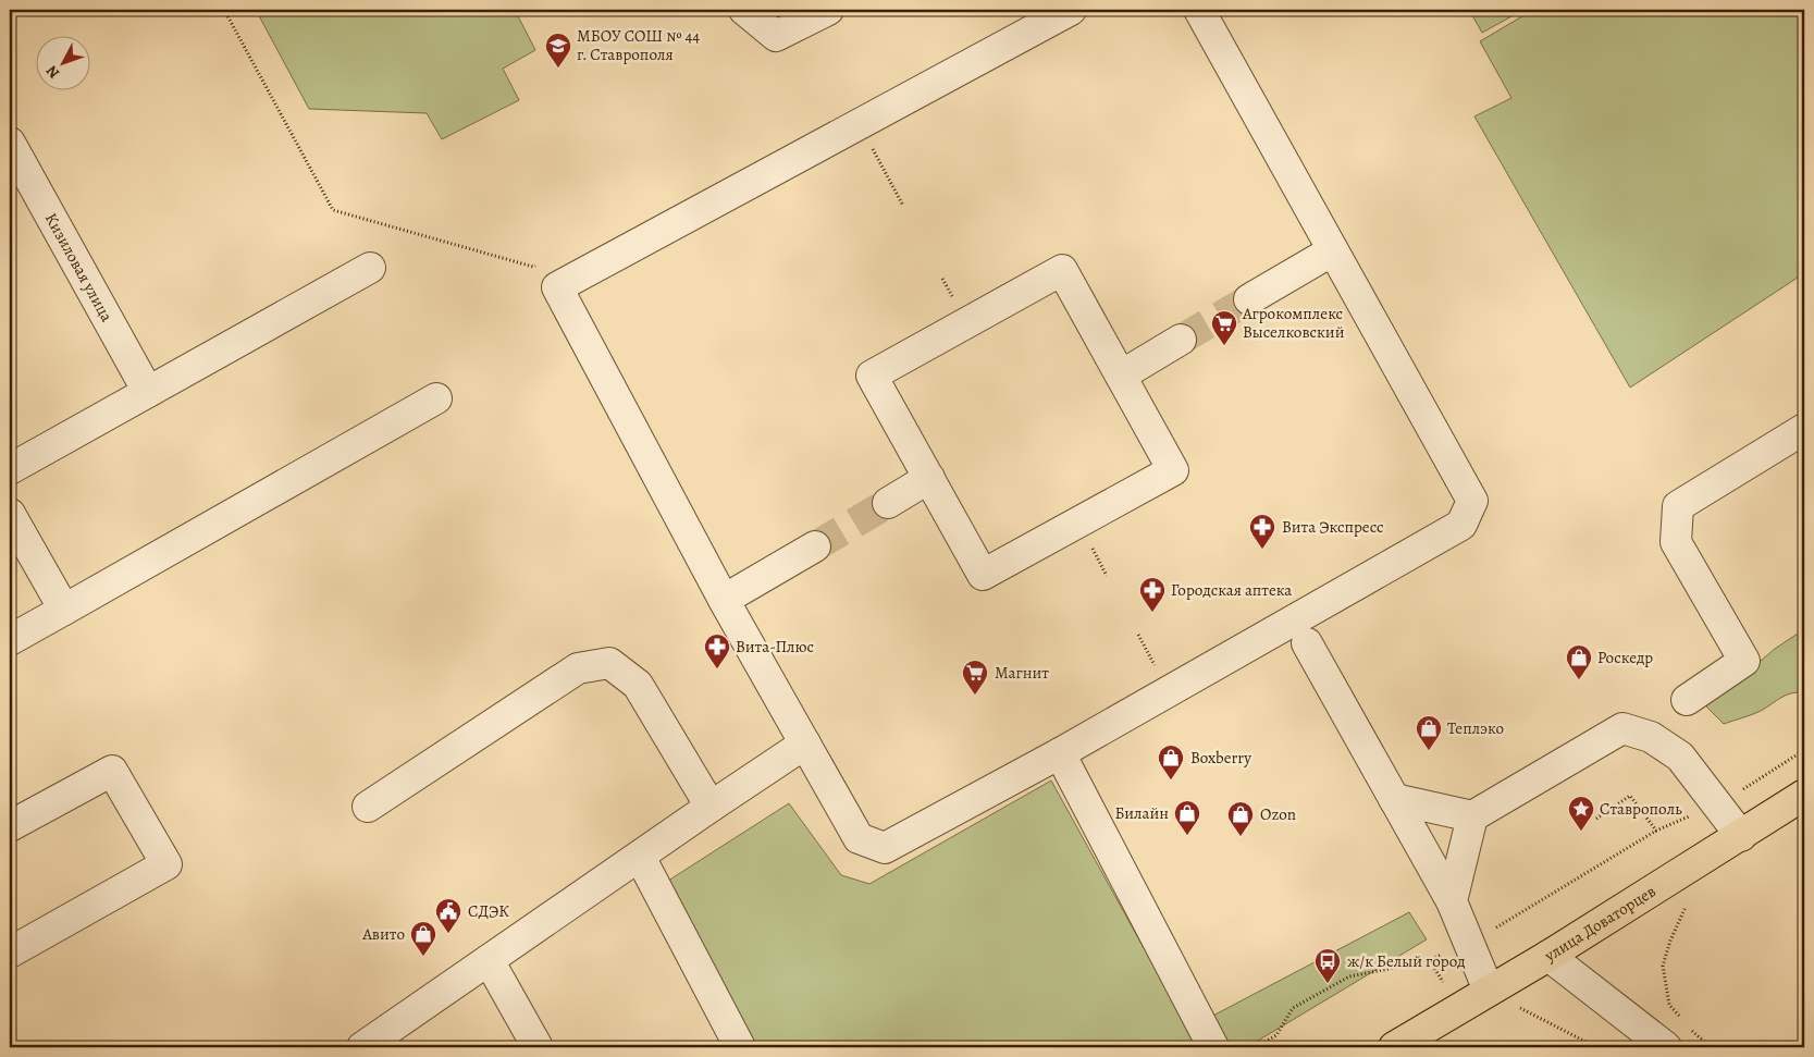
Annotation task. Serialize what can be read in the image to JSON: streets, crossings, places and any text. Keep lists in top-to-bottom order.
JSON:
{
  "streets": {
    "main road": ["улица Доваторцев"],
    "street": ["Кизиловая улица"]
  },
  "places": {
    "school or university": ["МБОУ СОШ № 44 г. Ставрополя"],
    "supermarket": ["Агрокомплекс Выселковский", "Магнит"],
    "pharmacy": ["Вита Экспресс", "Городская аптека", "Вита-Плюс"],
    "shop": [
      "Роскедр",
      "Теплэко",
      "Boxberry",
      "Билайн",
      "Ozon",
      "Авито"
    ],
    "place": ["Ставрополь"],
    "public building": ["СДЭК"],
    "bus stop": ["ж/к Белый город"]
  },
  "north": "bottom left"
}
